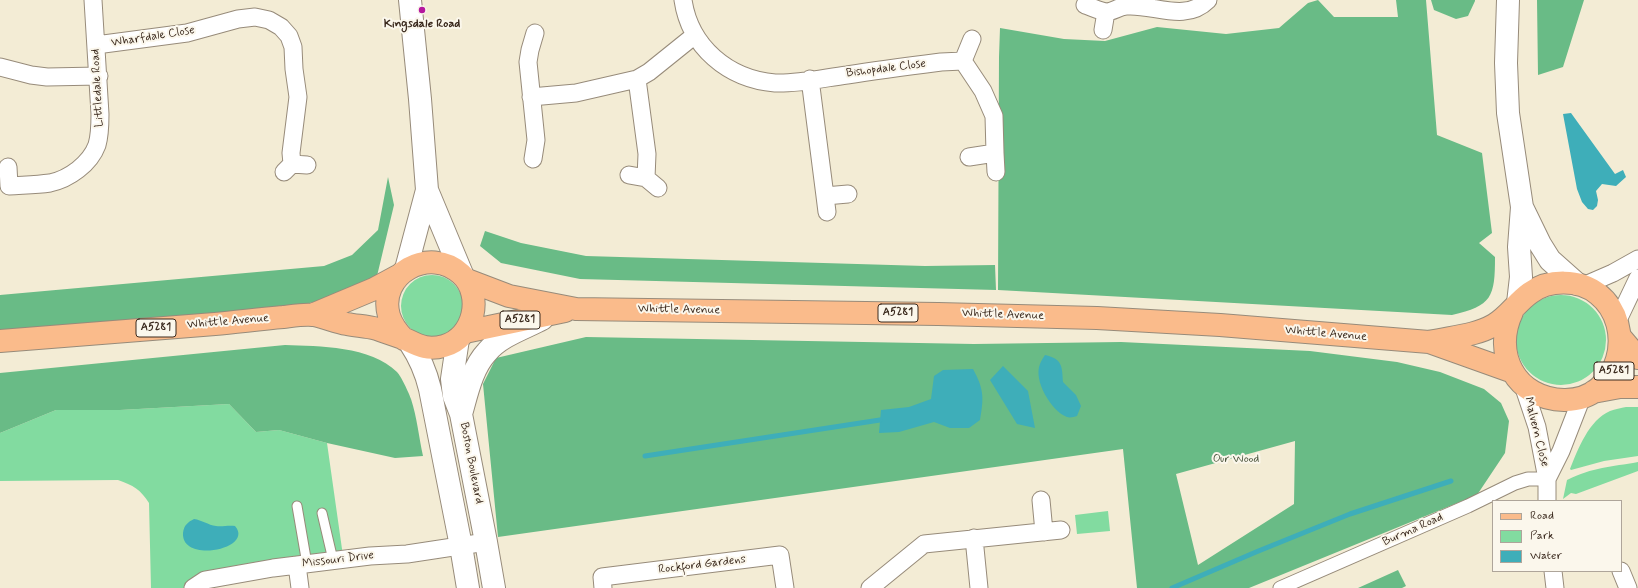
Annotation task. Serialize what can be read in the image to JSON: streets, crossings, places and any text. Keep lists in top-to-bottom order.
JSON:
{
  "streets": {
    "main road": ["Whittle Avenue", "A5281"],
    "street": [
      "Wharfdale Close",
      "Bishopdale Close",
      "Littledale Road",
      "Malvern Close",
      "Boston Boulevard",
      "Burma Road",
      "Missouri Drive",
      "Rockford Gardens"
    ]
  },
  "crossings": [
    ["Wharfdale Close", "Littledale Road"],
    ["Whittle Avenue", "A5281"],
    ["Whittle Avenue", "Malvern Close"],
    ["Whittle Avenue", "Boston Boulevard"],
    ["A5281", "Malvern Close"],
    ["A5281", "Boston Boulevard"],
    ["Malvern Close", "Burma Road"],
    ["Boston Boulevard", "Missouri Drive"]
  ],
  "parks": ["Our Wood"],
  "places": ["Kingsdale Road"],
  "legend": ["Road", "Park", "Water"]
}
